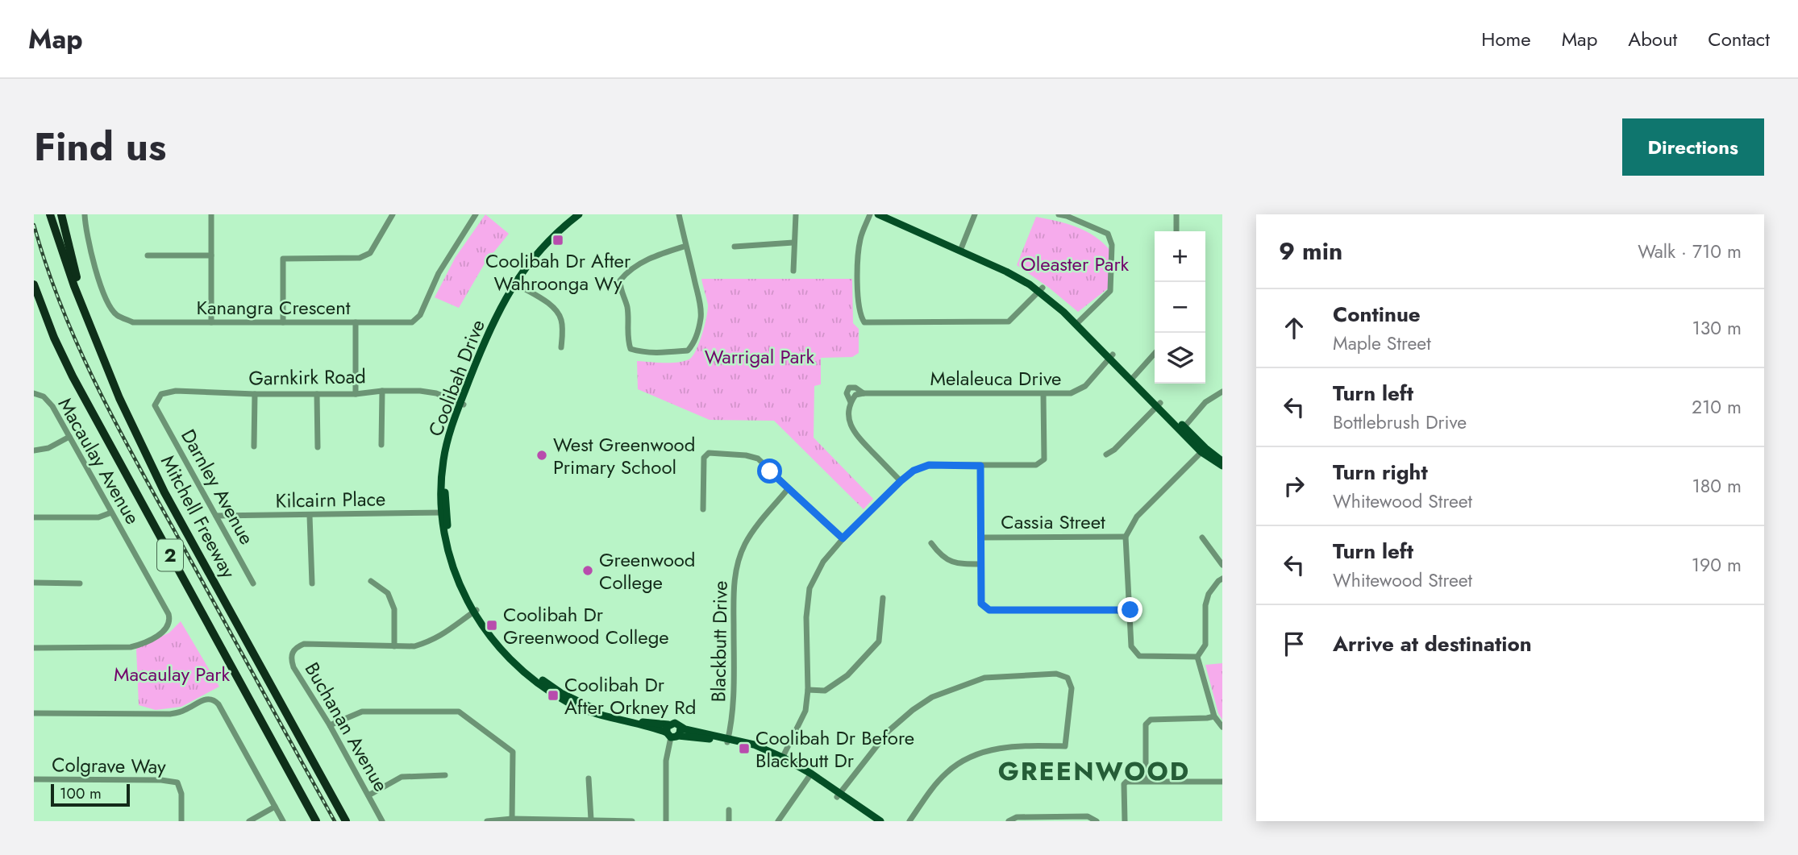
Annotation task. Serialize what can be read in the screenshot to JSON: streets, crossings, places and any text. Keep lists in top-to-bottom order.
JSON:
{
  "streets": {
    "highway": ["Mitchell Freeway", "2"],
    "main road": ["Coolibah Drive"],
    "street": [
      "Kanangra Crescent",
      "Garnkirk Road",
      "Melaleuca Drive",
      "Macaulay Avenue",
      "Darnley Avenue",
      "Kilcairn Place",
      "Cassia Street",
      "Blackbutt Drive",
      "Buchanan Avenue",
      "Colgrave Way"
    ]
  },
  "crossings": [
    ["Garnkirk Road", "Coolibah Drive"],
    ["Garnkirk Road", "Darnley Avenue"],
    ["Coolibah Drive", "Kilcairn Place"],
    ["Coolibah Drive", "Blackbutt Drive"],
    ["Darnley Avenue", "Kilcairn Place"]
  ],
  "districts": ["GREENWOOD"],
  "parks": ["Oleaster Park", "Warrigal Park", "Macaulay Park"],
  "places": {
    "transit": [
      "Coolibah Dr After Wahroonga Wy",
      "Coolibah Dr Greenwood College",
      "Coolibah Dr After Orkney Rd",
      "Coolibah Dr Before Blackbutt Dr"
    ],
    "other": ["West Greenwood Primary School", "Greenwood College"]
  },
  "scale_bar": "100 m",
  "page": {
    "header": "Map",
    "nav": [
      "Home",
      "Map",
      "About",
      "Contact"
    ],
    "title": "Find us",
    "buttons": "Directions",
    "heading": ["9 min", "Walk · 710 m"],
    "map_buttons": ["+", "−"],
    "list": [
      ["Continue", "Maple Street", "130 m"],
      ["Turn left", "Bottlebrush Drive", "210 m"],
      ["Turn right", "Whitewood Street", "180 m"],
      ["Turn left", "Whitewood Street", "190 m"],
      "Arrive at destination"
    ],
    "scale": "100 m"
  }
}
